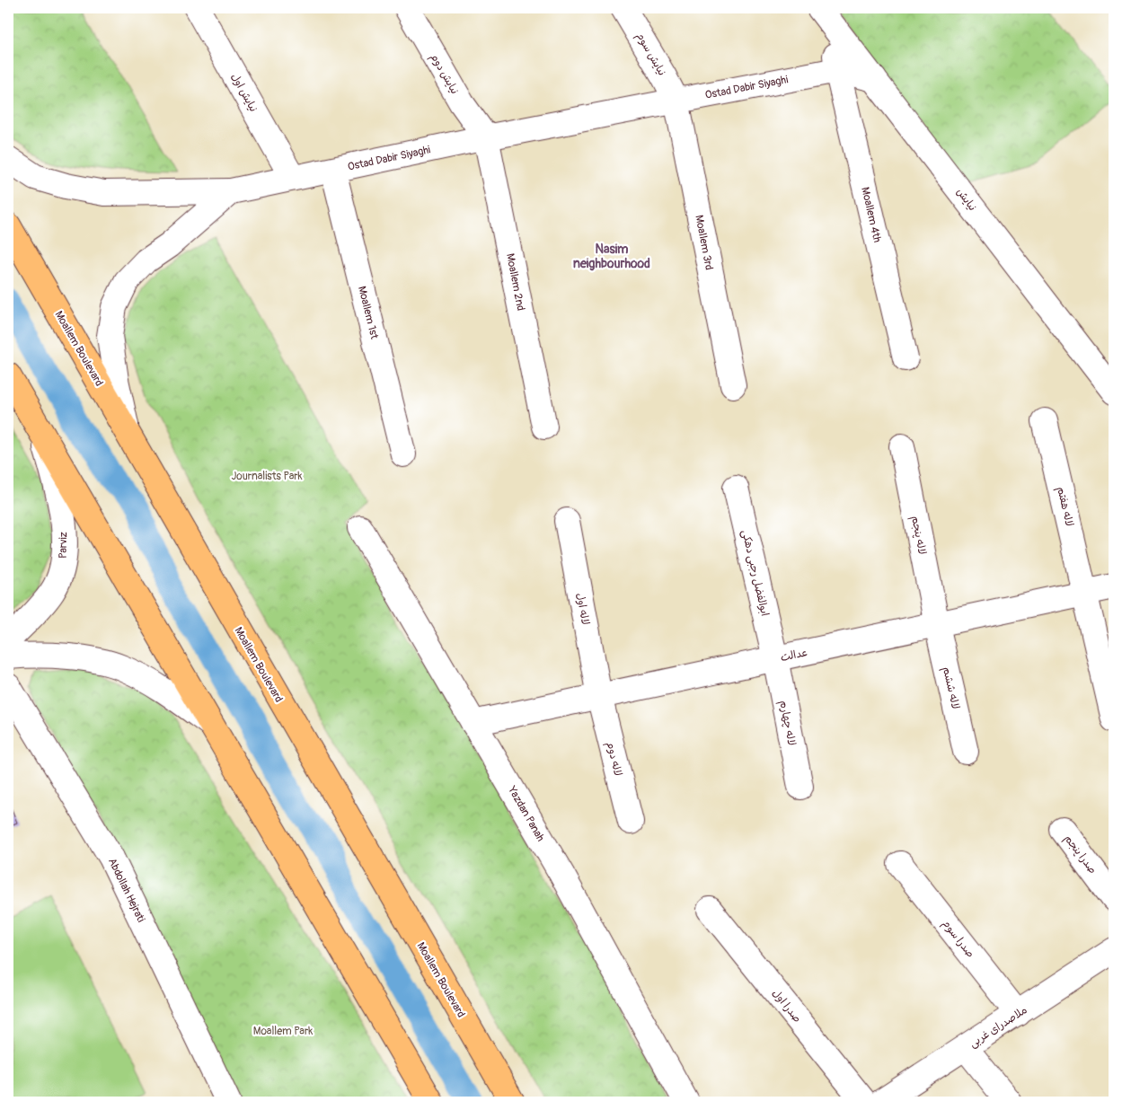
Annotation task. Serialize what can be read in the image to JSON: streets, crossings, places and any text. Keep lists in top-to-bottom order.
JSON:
{
  "streets": {
    "main road": ["Moallem Boulevard"],
    "street": [
      "نیایش سوم",
      "نیایش دوم",
      "Ostad Dabir Siyaghi",
      "نیایش اول",
      "نيايش",
      "Moallem 4th",
      "Moallem 3rd",
      "Moallem 2nd",
      "Moallem 1st",
      "لاله هفتم",
      "لاله پنجم",
      "Parviz",
      "ابوالفضل رجبی دهکی",
      "لاله اول",
      "عدالت",
      "لاله ششم",
      "لاله چهارم",
      "لاله دوم",
      "Yazdan Panah",
      "صدرا پنجم",
      "Abdollah Hejrati",
      "صدرا سوم",
      "صدرا اول",
      "ملاصدرای غربی"
    ]
  },
  "crossings": [
    ["نیایش سوم", "Ostad Dabir Siyaghi"],
    ["نیایش سوم", "Moallem 3rd"],
    ["نیایش دوم", "Ostad Dabir Siyaghi"],
    ["نیایش دوم", "Moallem 2nd"],
    ["Ostad Dabir Siyaghi", "نیایش اول"],
    ["Ostad Dabir Siyaghi", "Moallem 4th"],
    ["Ostad Dabir Siyaghi", "Moallem 3rd"],
    ["Ostad Dabir Siyaghi", "Moallem 2nd"],
    ["Ostad Dabir Siyaghi", "Moallem 1st"],
    ["Ostad Dabir Siyaghi", "Moallem Boulevard"],
    ["نيايش", "Moallem 4th"],
    ["لاله هفتم", "عدالت"],
    ["لاله پنجم", "عدالت"],
    ["لاله پنجم", "لاله ششم"],
    ["ابوالفضل رجبی دهکی", "عدالت"],
    ["ابوالفضل رجبی دهکی", "لاله چهارم"],
    ["لاله اول", "عدالت"],
    ["لاله اول", "لاله دوم"],
    ["عدالت", "لاله ششم"],
    ["عدالت", "لاله چهارم"],
    ["عدالت", "لاله دوم"],
    ["عدالت", "Yazdan Panah"],
    ["صدرا سوم", "ملاصدرای غربی"]
  ],
  "districts": ["Nasim neighbourhood"],
  "parks": ["Journalists Park", "Moallem Park"]
}
